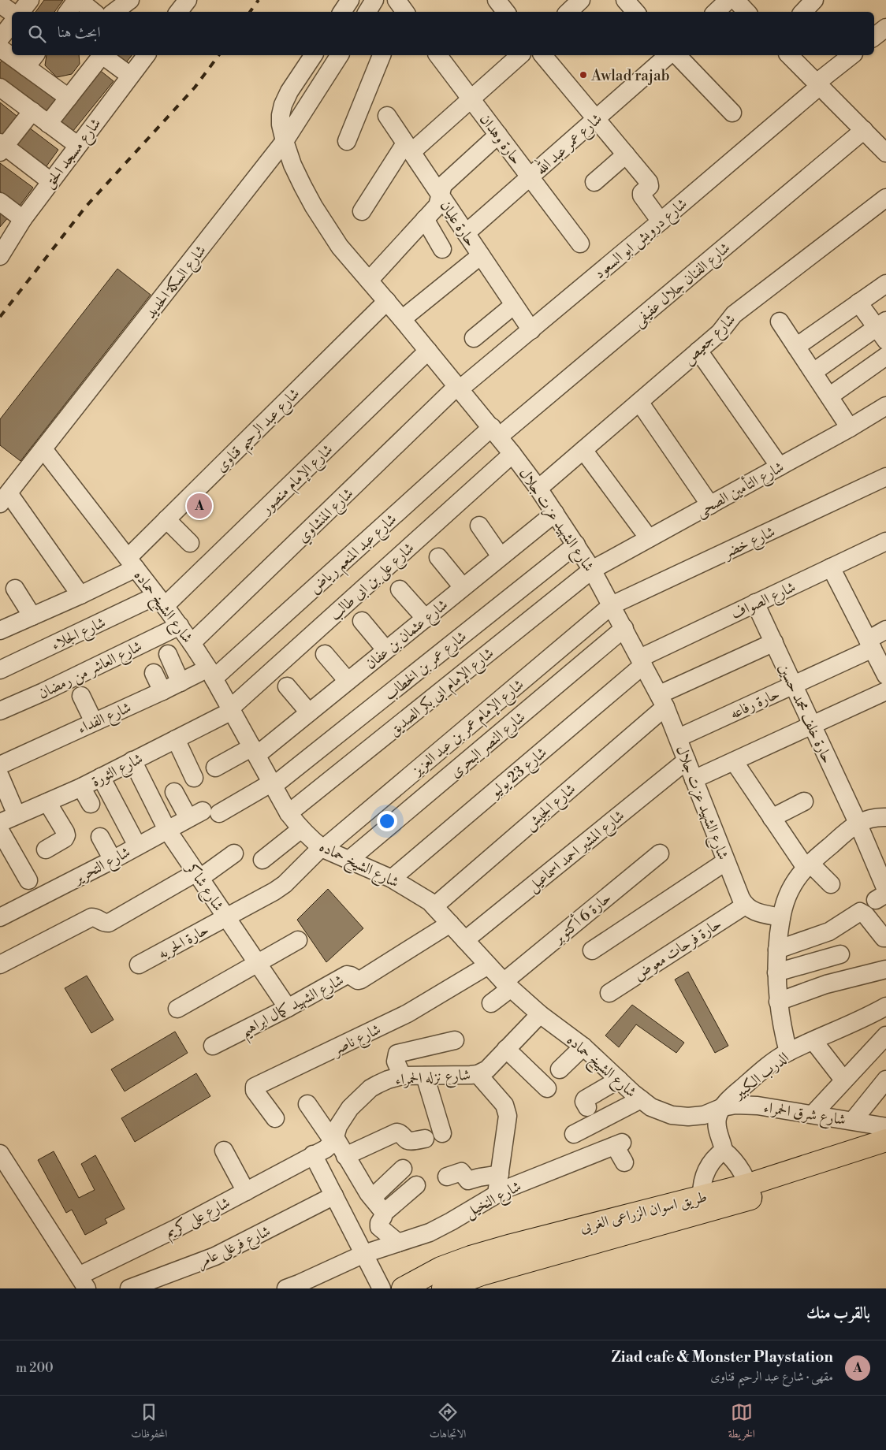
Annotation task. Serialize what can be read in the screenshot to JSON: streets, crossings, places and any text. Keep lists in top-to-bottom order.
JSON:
{
  "streets": {
    "main road": ["طريق اسوان الزراعى الغربى"],
    "street": [
      "حارة وهدان",
      "شارع عمر عبد الله",
      "شارع مسجد الحق",
      "حارة عليان",
      "شارع درويش ابو السعود",
      "شارع السكة الحديد",
      "شارع الفنان جلال عفيفى",
      "شارع جعيص",
      "شارع عبد الرحيم قناوى",
      "شارع الإمام منصور",
      "شارع التأمين الصحى",
      "شارع المنشاوي",
      "شارع الشهيد عزت جلال",
      "شارع خضر",
      "شارع عبد المنعم رياض",
      "شارع على بن ابى طالب",
      "شارع الصواف",
      "شارع الشيخ حماده",
      "شارع الجلاء",
      "شارع عثمان بن عفان",
      "شارع عمر بن الخطاب",
      "شارع العاشر من رمضان",
      "شارع الإمام ابى بكر الصديق",
      "حارة رفاعه",
      "حارة خلف محمد حسين",
      "شارع الفداء",
      "شارع الإمام عمر بن عبد العزيز",
      "شارع النصر البحرى",
      "شارع الثورة",
      "شارع 23 يوليو",
      "شارع الجيش",
      "شارع المشير احمد اسماعيل",
      "شارع التحرير",
      "شارع شاكر",
      "حارة 6 أكتوبر",
      "حارة الحريه",
      "حارة فرحات معوض",
      "شارع الشهيد كمال ابراهيم",
      "شارع ناصر",
      "الدرب الكبير",
      "شارع نزله الحمراء",
      "شارع شرق الحمراء",
      "شارع النخيل",
      "شارع على كريم",
      "شارع فرغلى عامر"
    ]
  },
  "crossings": [
    ["حارة وهدان", "شارع عمر عبد الله"],
    ["شارع عمر عبد الله", "حارة عليان"],
    ["حارة عليان", "شارع درويش ابو السعود"],
    ["شارع درويش ابو السعود", "شارع المنشاوي"],
    ["شارع درويش ابو السعود", "شارع الشهيد عزت جلال"],
    ["شارع السكة الحديد", "شارع الشهيد عزت جلال"],
    ["شارع السكة الحديد", "شارع الشيخ حماده"],
    ["شارع الفنان جلال عفيفى", "شارع الشهيد عزت جلال"],
    ["شارع الفنان جلال عفيفى", "شارع عبد المنعم رياض"],
    ["شارع جعيص", "شارع الشهيد عزت جلال"],
    ["شارع عبد الرحيم قناوى", "شارع الشهيد عزت جلال"],
    ["شارع عبد الرحيم قناوى", "شارع الشيخ حماده"],
    ["شارع الإمام منصور", "شارع الشهيد عزت جلال"],
    ["شارع الإمام منصور", "شارع الشيخ حماده"],
    ["شارع الإمام منصور", "شارع الجلاء"],
    ["شارع التأمين الصحى", "شارع الشهيد عزت جلال"],
    ["شارع التأمين الصحى", "شارع الإمام ابى بكر الصديق"],
    ["شارع المنشاوي", "شارع الشهيد عزت جلال"],
    ["شارع المنشاوي", "شارع الشيخ حماده"],
    ["شارع الشهيد عزت جلال", "شارع خضر"],
    ["شارع الشهيد عزت جلال", "شارع عبد المنعم رياض"],
    ["شارع الشهيد عزت جلال", "شارع على بن ابى طالب"],
    ["شارع الشهيد عزت جلال", "شارع الصواف"],
    ["شارع الشهيد عزت جلال", "شارع عثمان بن عفان"],
    ["شارع الشهيد عزت جلال", "شارع عمر بن الخطاب"],
    ["شارع الشهيد عزت جلال", "شارع الإمام ابى بكر الصديق"],
    ["شارع الشهيد عزت جلال", "حارة رفاعه"],
    ["شارع الشهيد عزت جلال", "شارع الإمام عمر بن عبد العزيز"],
    ["شارع الشهيد عزت جلال", "شارع النصر البحرى"],
    ["شارع الشهيد عزت جلال", "شارع 23 يوليو"],
    ["شارع الشهيد عزت جلال", "شارع الجيش"],
    ["شارع الشهيد عزت جلال", "شارع المشير احمد اسماعيل"],
    ["شارع الشهيد عزت جلال", "حارة فرحات معوض"],
    ["شارع خضر", "شارع الإمام عمر بن عبد العزيز"],
    ["شارع عبد المنعم رياض", "شارع الشيخ حماده"],
    ["شارع عبد المنعم رياض", "شارع الفداء"],
    ["شارع على بن ابى طالب", "شارع الشيخ حماده"],
    ["شارع على بن ابى طالب", "شارع الثورة"],
    ["شارع الصواف", "حارة خلف محمد حسين"],
    ["شارع الصواف", "شارع 23 يوليو"],
    ["شارع الشيخ حماده", "شارع الجلاء"],
    ["شارع الشيخ حماده", "شارع عثمان بن عفان"],
    ["شارع الشيخ حماده", "شارع عمر بن الخطاب"],
    ["شارع الشيخ حماده", "شارع العاشر من رمضان"],
    ["شارع الشيخ حماده", "شارع الإمام ابى بكر الصديق"],
    ["شارع الشيخ حماده", "شارع الفداء"],
    ["شارع الشيخ حماده", "شارع الإمام عمر بن عبد العزيز"],
    ["شارع الشيخ حماده", "شارع النصر البحرى"],
    ["شارع الشيخ حماده", "شارع الثورة"],
    ["شارع الشيخ حماده", "شارع 23 يوليو"],
    ["شارع الشيخ حماده", "شارع الجيش"],
    ["شارع الشيخ حماده", "شارع المشير احمد اسماعيل"],
    ["شارع الشيخ حماده", "حارة 6 أكتوبر"],
    ["شارع الشيخ حماده", "حارة الحريه"],
    ["شارع الشيخ حماده", "شارع الشهيد كمال ابراهيم"],
    ["شارع الشيخ حماده", "شارع ناصر"],
    ["شارع الشيخ حماده", "الدرب الكبير"],
    ["شارع الشيخ حماده", "شارع نزله الحمراء"],
    ["شارع الشيخ حماده", "شارع شرق الحمراء"],
    ["شارع عمر بن الخطاب", "شارع التحرير"],
    ["حارة رفاعه", "حارة خلف محمد حسين"],
    ["حارة خلف محمد حسين", "شارع الجيش"],
    ["شارع الإمام عمر بن عبد العزيز", "حارة الحريه"],
    ["شارع الثورة", "شارع شاكر"],
    ["شارع التحرير", "شارع شاكر"],
    ["شارع شاكر", "حارة الحريه"],
    ["شارع شاكر", "شارع الشهيد كمال ابراهيم"],
    ["الدرب الكبير", "شارع شرق الحمراء"]
  ],
  "places": ["Awlad rajab"],
  "page": {
    "search": "ابحث هنا",
    "pins": "A",
    "heading": "بالقرب منك",
    "list": [
      {
        "mark": "A",
        "name": "Ziad cafe & Monster Playstation",
        "note": "مقهى · شارع عبد الرحيم قناوى",
        "value": "200 m"
      }
    ],
    "nav": ["الخريطة", "الاتجاهات", "المحفوظات"]
  }
}
